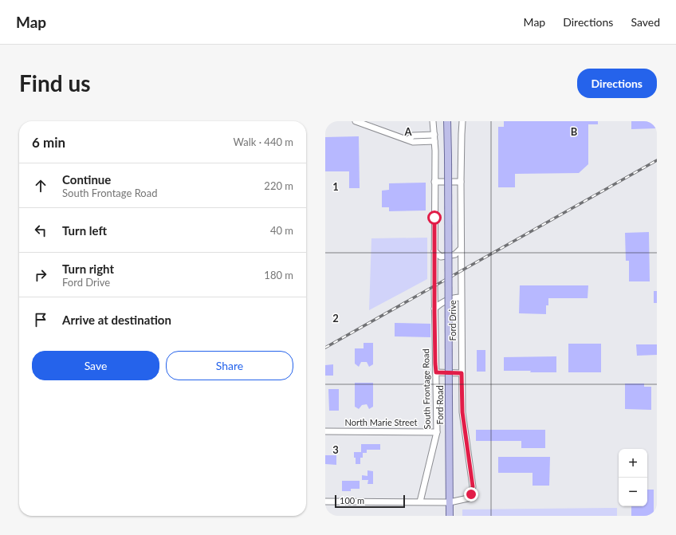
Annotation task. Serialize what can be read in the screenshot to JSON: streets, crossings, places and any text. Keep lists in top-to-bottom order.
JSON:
{
  "streets": {
    "main road": ["Ford Road"],
    "street": ["Ford Drive", "South Frontage Road", "North Marie Street"]
  },
  "crossings": [
    ["Ford Drive", "Ford Road"],
    ["South Frontage Road", "North Marie Street"]
  ],
  "scale_bar": "100 m",
  "page": {
    "header": "Map",
    "nav": ["Map", "Directions", "Saved"],
    "buttons": [
      "Directions",
      ["Save", "Share"]
    ],
    "title": "Find us",
    "heading": ["6 min", "Walk · 440 m"],
    "list": [
      ["Continue", "South Frontage Road", "220 m"],
      ["Turn left", "40 m"],
      ["Turn right", "Ford Drive", "180 m"],
      "Arrive at destination"
    ],
    "map_buttons": ["+", "−"],
    "scale": "100 m"
  },
  "grid": {
    "columns": ["A", "B"],
    "rows": ["1", "2", "3"]
  }
}
